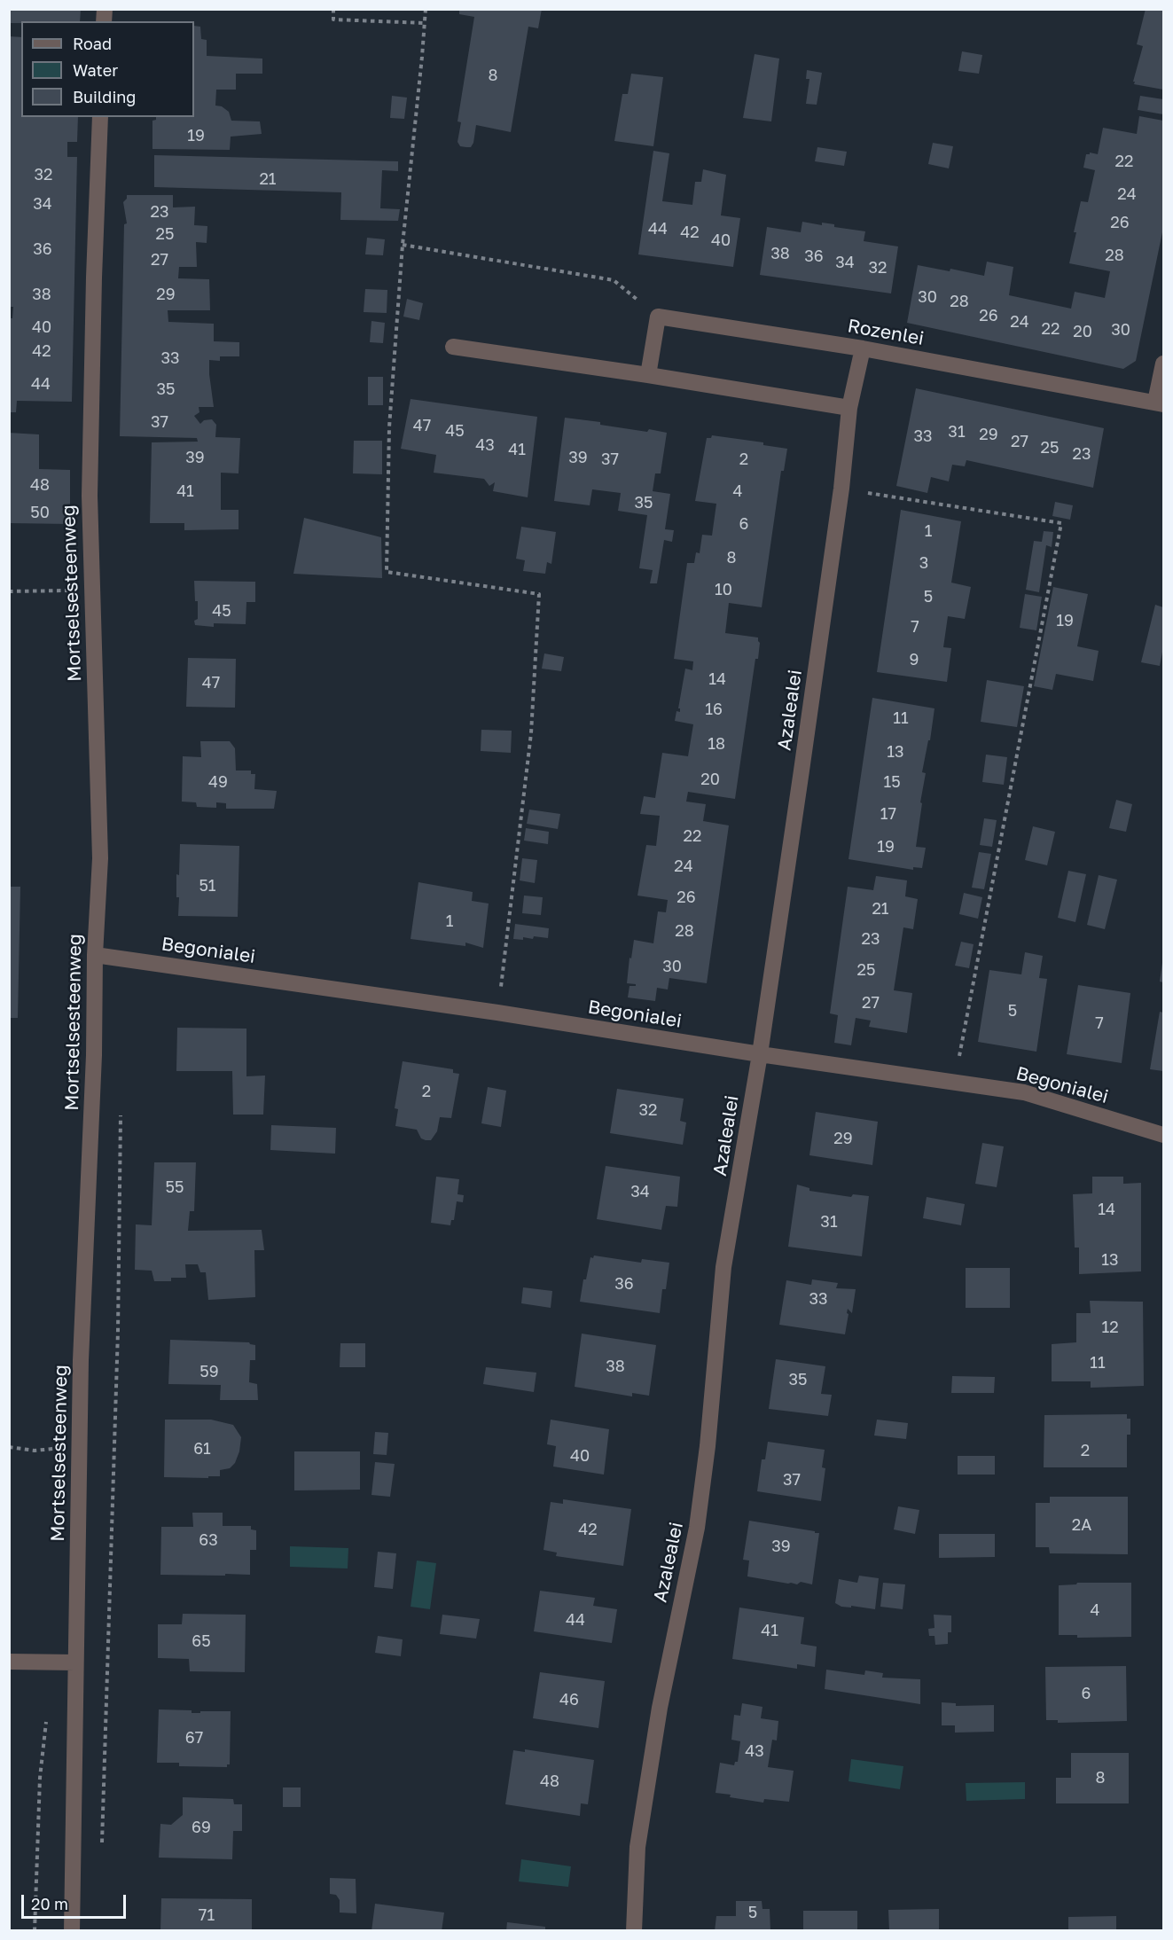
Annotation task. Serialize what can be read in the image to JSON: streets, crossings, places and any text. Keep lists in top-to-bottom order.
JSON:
{
  "streets": {
    "street": [
      "Rozenlei",
      "Mortselsesteenweg",
      "Azalealei",
      "Begonialei"
    ]
  },
  "crossings": [
    ["Rozenlei", "Azalealei"],
    ["Mortselsesteenweg", "Begonialei"],
    ["Azalealei", "Begonialei"]
  ],
  "house_numbers": [
    "8",
    "19",
    "22",
    "32",
    "21",
    "24",
    "34",
    "23",
    "26",
    "44",
    "42",
    "25",
    "40",
    "36",
    "38",
    "28",
    "36",
    "27",
    "34",
    "32",
    "38",
    "29",
    "30",
    "28",
    "26",
    "24",
    "40",
    "22",
    "30",
    "20",
    "42",
    "33",
    "44",
    "35",
    "37",
    "47",
    "45",
    "31",
    "29",
    "33",
    "27",
    "43",
    "25",
    "41",
    "23",
    "39",
    "39",
    "37",
    "2",
    "48",
    "41",
    "4",
    "35",
    "50",
    "6",
    "1",
    "8",
    "3",
    "10",
    "5",
    "45",
    "19",
    "7",
    "9",
    "14",
    "47",
    "16",
    "11",
    "18",
    "13",
    "20",
    "49",
    "15",
    "17",
    "22",
    "19",
    "24",
    "51",
    "26",
    "21",
    "1",
    "28",
    "23",
    "30",
    "25",
    "27",
    "5",
    "7",
    "2",
    "32",
    "29",
    "55",
    "34",
    "14",
    "31",
    "13",
    "36",
    "33",
    "12",
    "11",
    "38",
    "59",
    "35",
    "61",
    "2",
    "40",
    "37",
    "2A",
    "42",
    "63",
    "39",
    "4",
    "44",
    "41",
    "65",
    "6",
    "46",
    "67",
    "43",
    "8",
    "48",
    "69",
    "5",
    "71"
  ],
  "legend": ["Road", "Water", "Building"],
  "scale_bar": "20 m"
}
